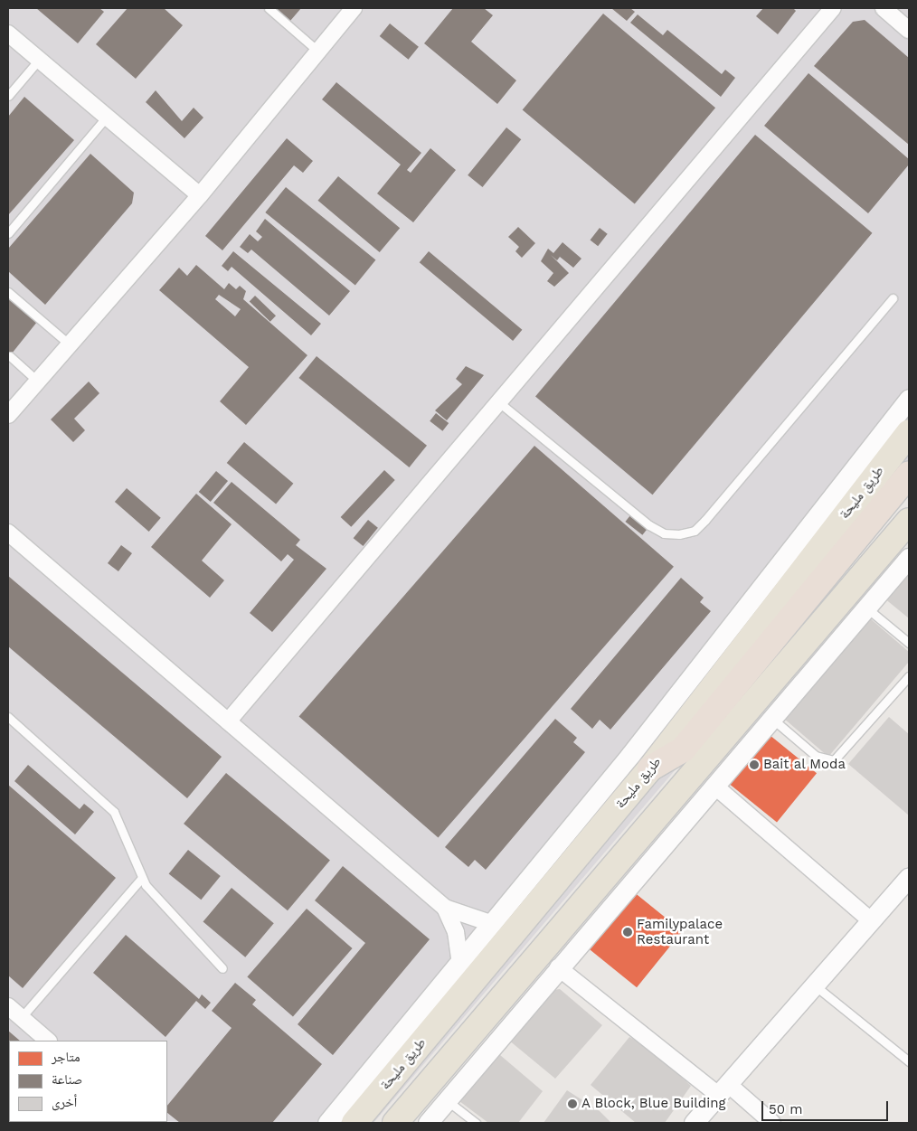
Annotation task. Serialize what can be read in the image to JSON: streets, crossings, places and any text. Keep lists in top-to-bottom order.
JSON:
{
  "streets": {
    "main road": ["طريق مليحة"]
  },
  "places": ["Bait al Moda", "Familypalace Restaurant", "A Block, Blue Building"],
  "legend": ["متاجر", "صناعة", "أخرى"],
  "scale_bar": "50 m"
}
